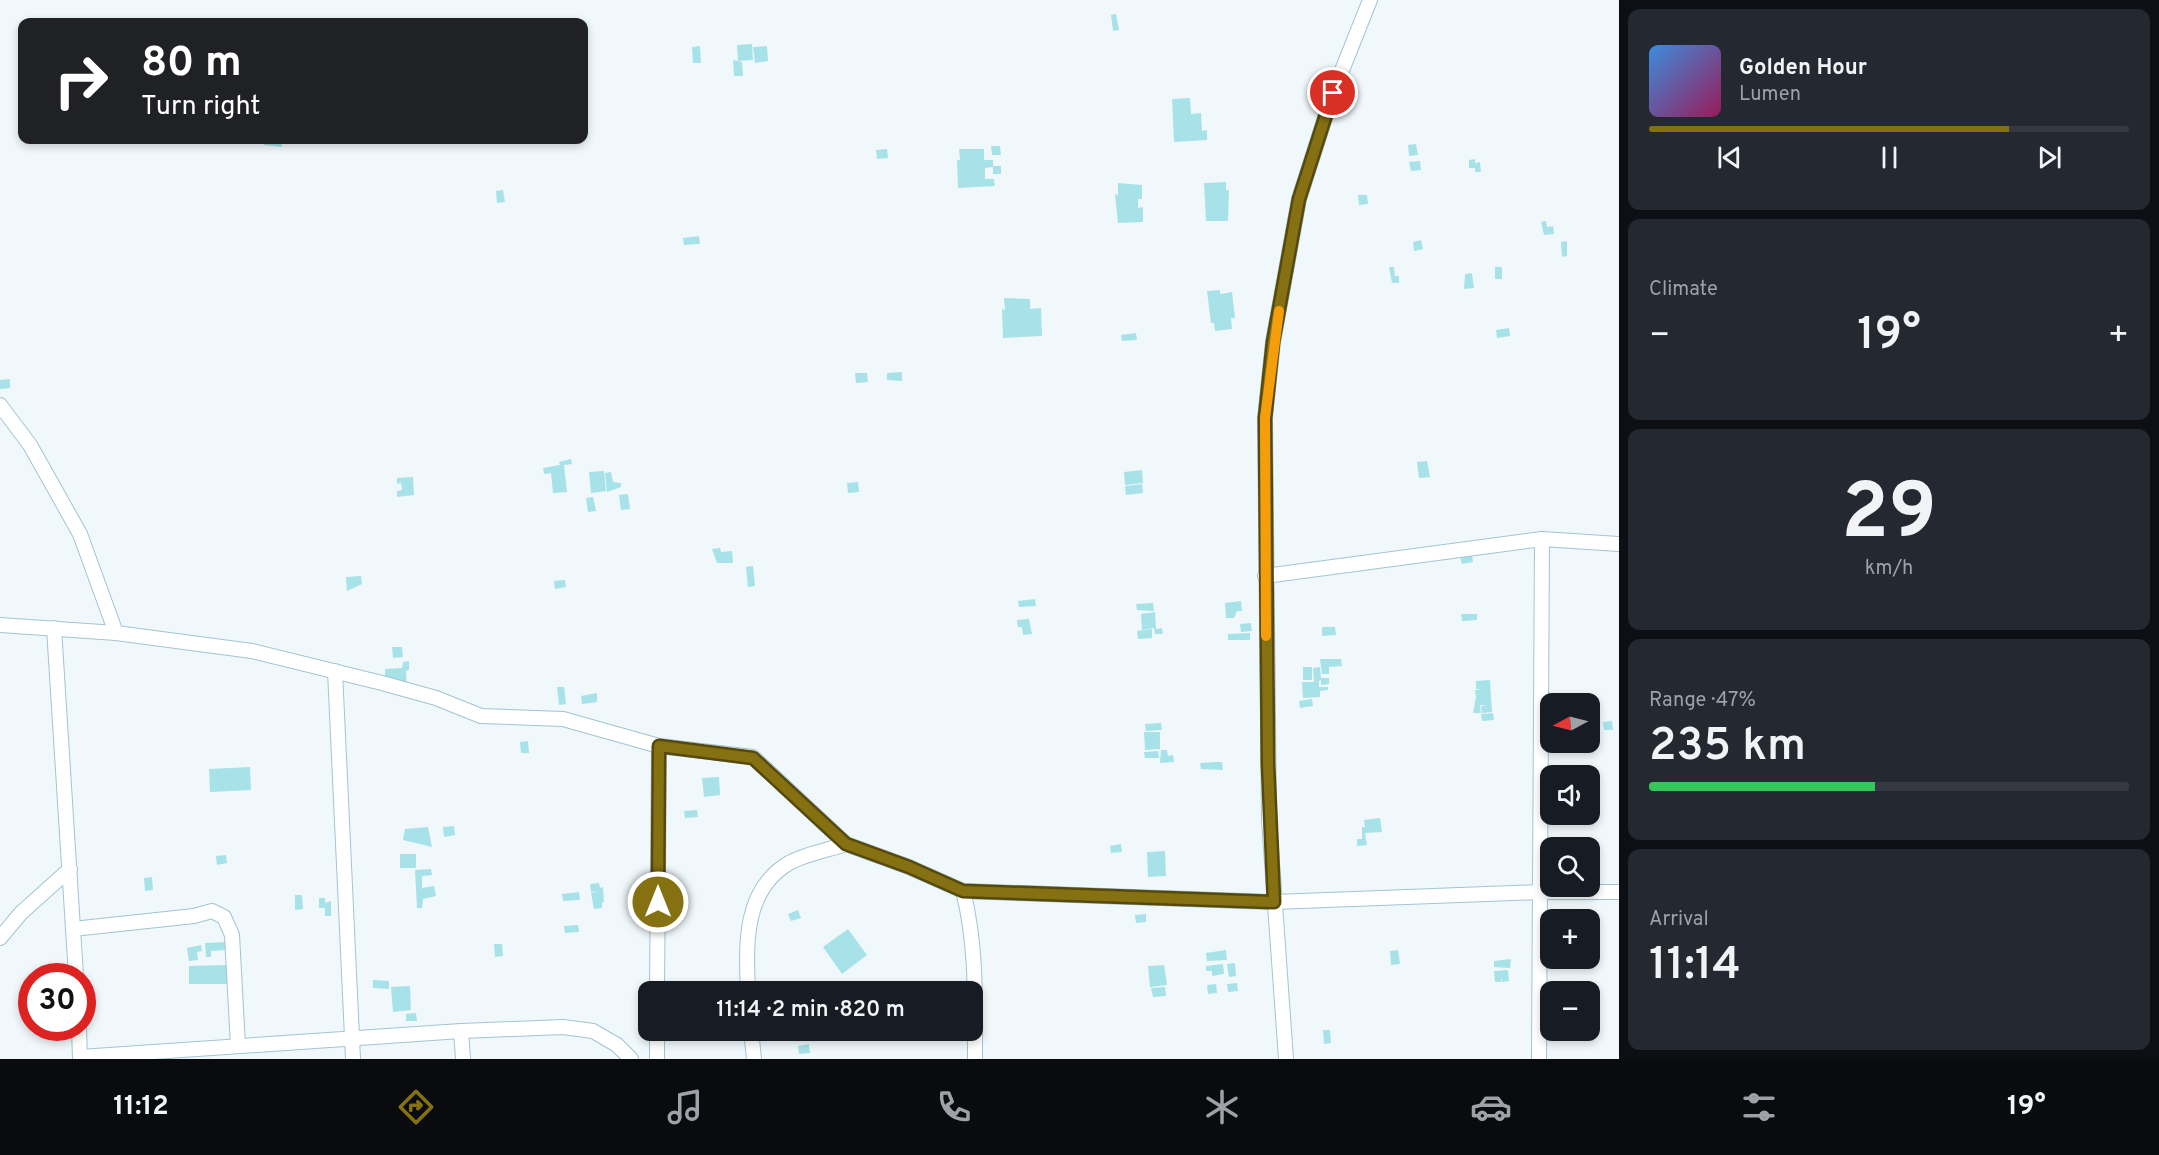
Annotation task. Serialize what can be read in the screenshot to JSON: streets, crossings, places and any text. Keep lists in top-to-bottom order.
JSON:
{
  "north": "left",
  "page": {
    "turn": ["80 m", "Turn right"],
    "song": ["Golden Hour", "Lumen"],
    "tile": [
      "Climate",
      ["29", "km/h"],
      ["Range · 47%", "235 km"],
      ["Arrival", "11:14"]
    ],
    "heat": ["−", "19°", "+"],
    "map_buttons": ["+", "−"],
    "limit": "30",
    "trip": "11:14 · 2 min · 820 m",
    "tabs": ["11:12", "19°"]
  }
}
